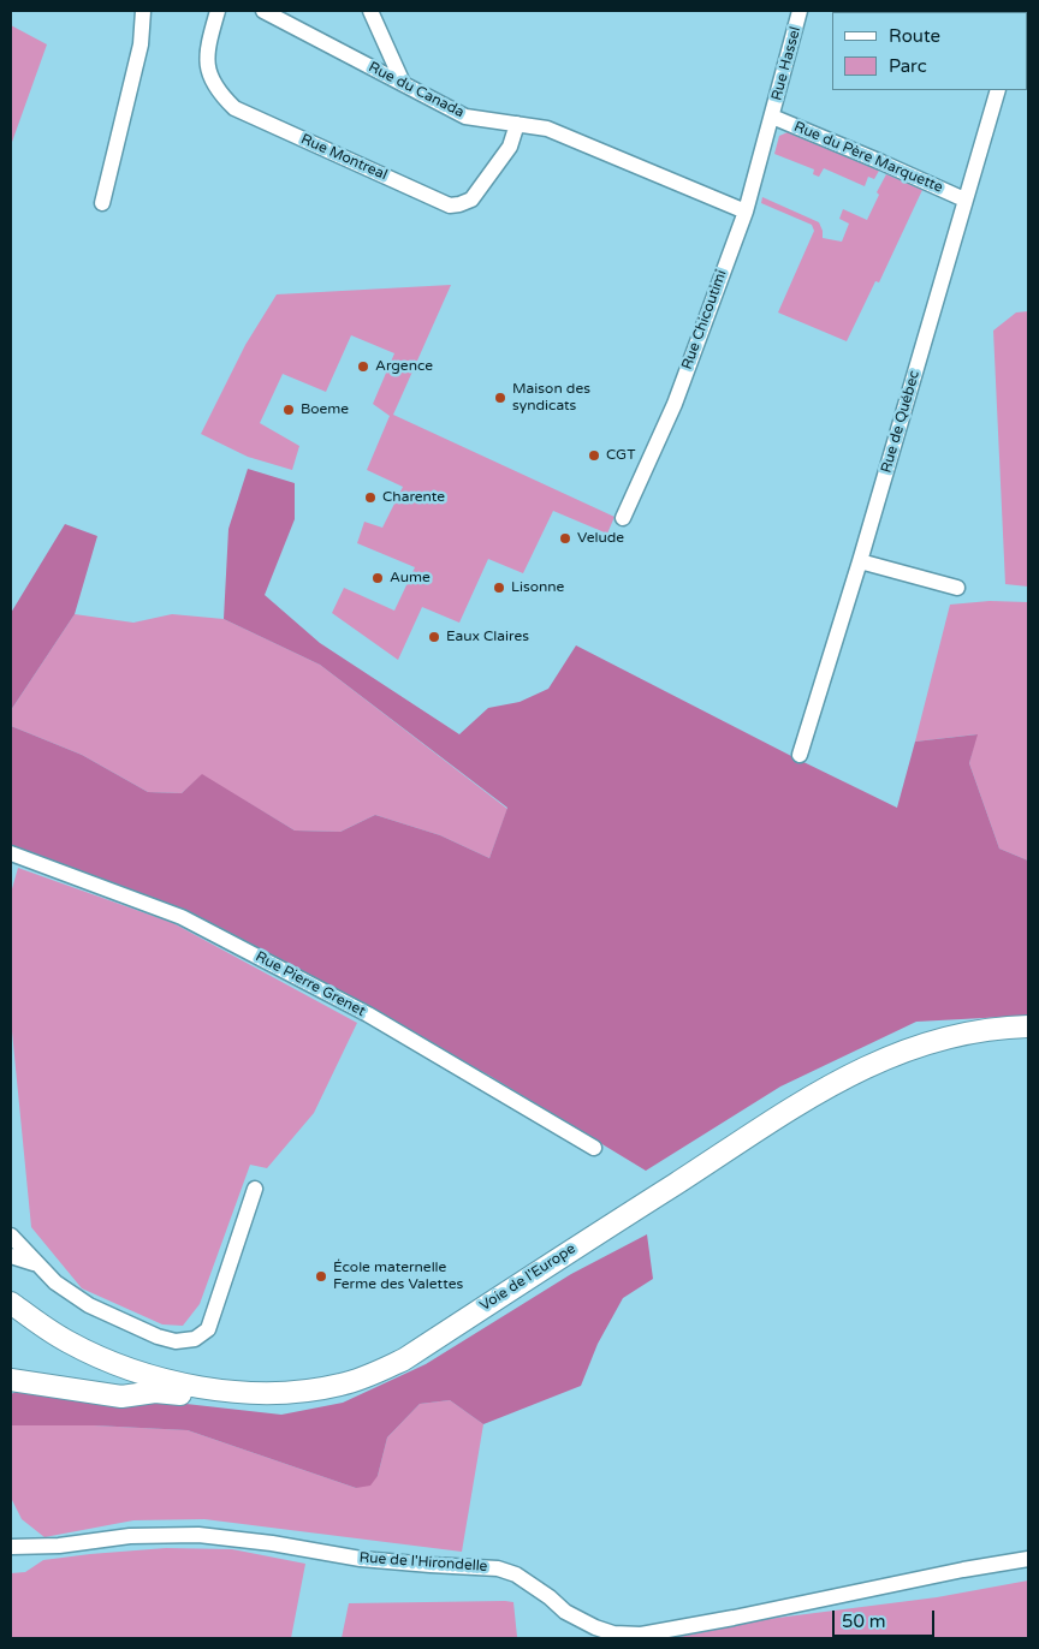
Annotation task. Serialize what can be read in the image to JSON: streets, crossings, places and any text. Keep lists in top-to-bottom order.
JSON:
{
  "streets": {
    "main road": ["Voie de l'Europe"],
    "street": [
      "Rue Hassel",
      "Rue du Canada",
      "Rue Montreal",
      "Rue du Père Marquette",
      "Rue Chicoutimi",
      "Rue de Québec",
      "Rue Pierre Grenet",
      "Rue de l'Hirondelle"
    ]
  },
  "crossings": [
    ["Rue Hassel", "Rue du Père Marquette"],
    ["Rue Hassel", "Rue Chicoutimi"],
    ["Rue du Canada", "Rue Montreal"],
    ["Rue du Canada", "Rue Chicoutimi"],
    ["Rue du Père Marquette", "Rue Chicoutimi"],
    ["Rue du Père Marquette", "Rue de Québec"]
  ],
  "places": [
    "Argence",
    "Maison des syndicats",
    "Boeme",
    "CGT",
    "Charente",
    "Velude",
    "Aume",
    "Lisonne",
    "Eaux Claires",
    "École maternelle Ferme des Valettes"
  ],
  "legend": ["Route", "Parc"],
  "scale_bar": "50 m"
}
